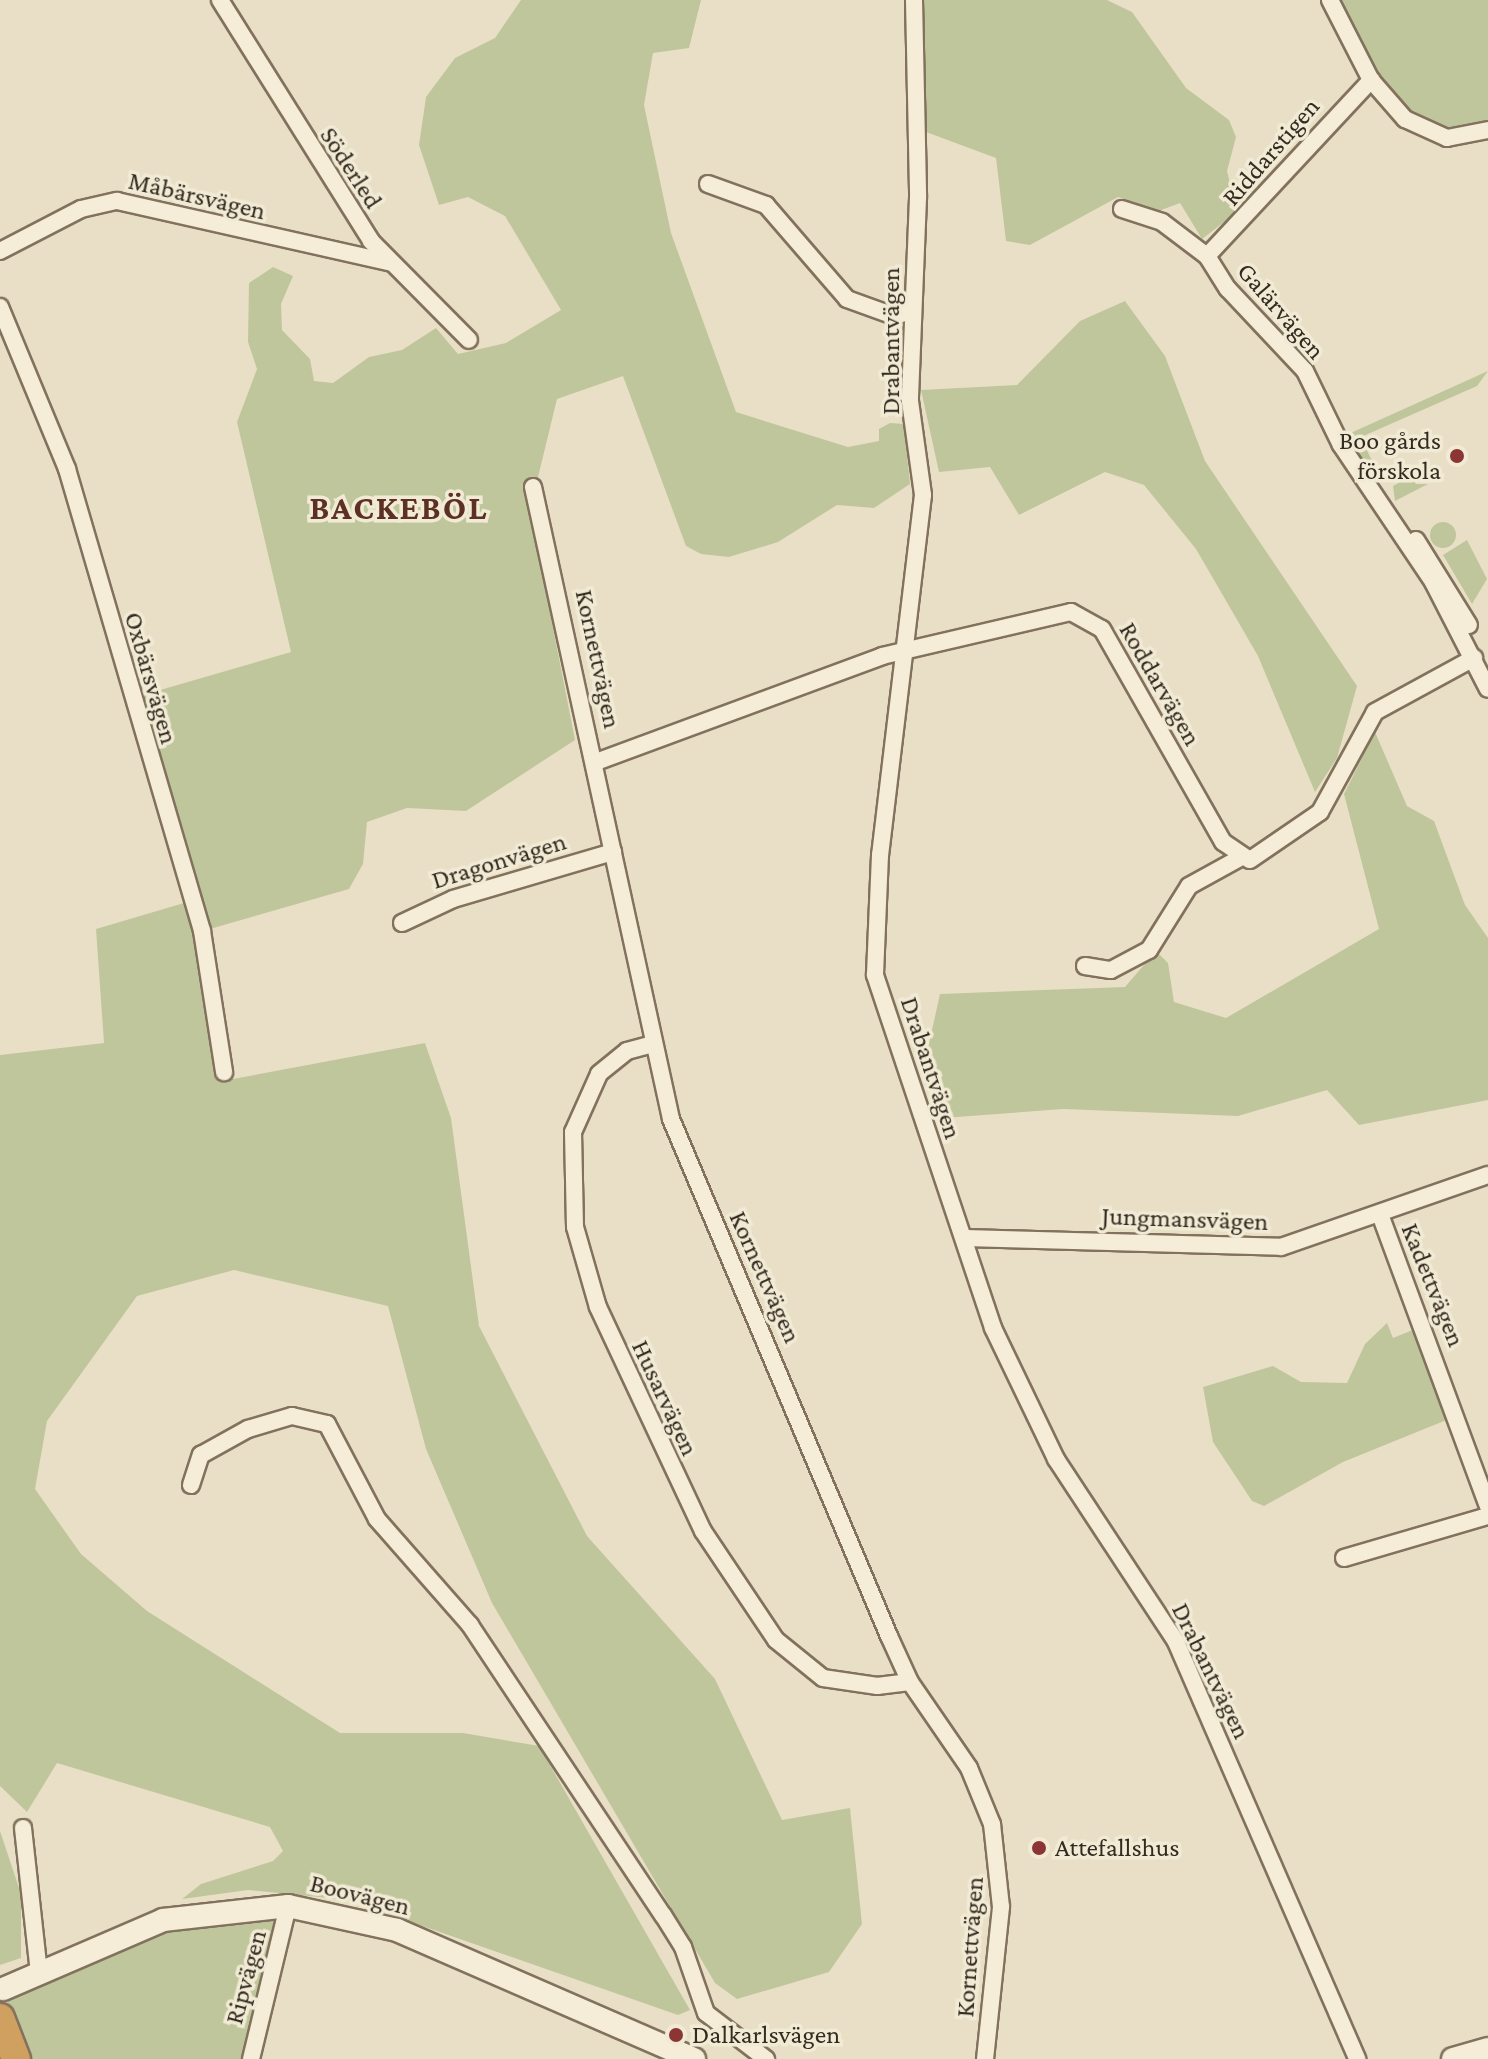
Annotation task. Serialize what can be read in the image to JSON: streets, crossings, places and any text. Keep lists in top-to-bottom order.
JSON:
{
  "streets": {
    "street": [
      "Riddarstigen",
      "Söderled",
      "Måbärsvägen",
      "Galärvägen",
      "Drabantvägen",
      "Kornettvägen",
      "Oxbärsvägen",
      "Roddarvägen",
      "Dragonvägen",
      "Jungmansvägen",
      "Kadettvägen",
      "Husarvägen",
      "Boovägen",
      "Ripvägen"
    ]
  },
  "crossings": [
    ["Riddarstigen", "Galärvägen"],
    ["Söderled", "Måbärsvägen"],
    ["Drabantvägen", "Roddarvägen"],
    ["Drabantvägen", "Jungmansvägen"],
    ["Kornettvägen", "Roddarvägen"],
    ["Kornettvägen", "Dragonvägen"],
    ["Kornettvägen", "Husarvägen"],
    ["Jungmansvägen", "Kadettvägen"],
    ["Boovägen", "Ripvägen"]
  ],
  "districts": ["BACKEBÖL"],
  "places": ["Boo gårds förskola", "Attefallshus", "Dalkarlsvägen"]
}
